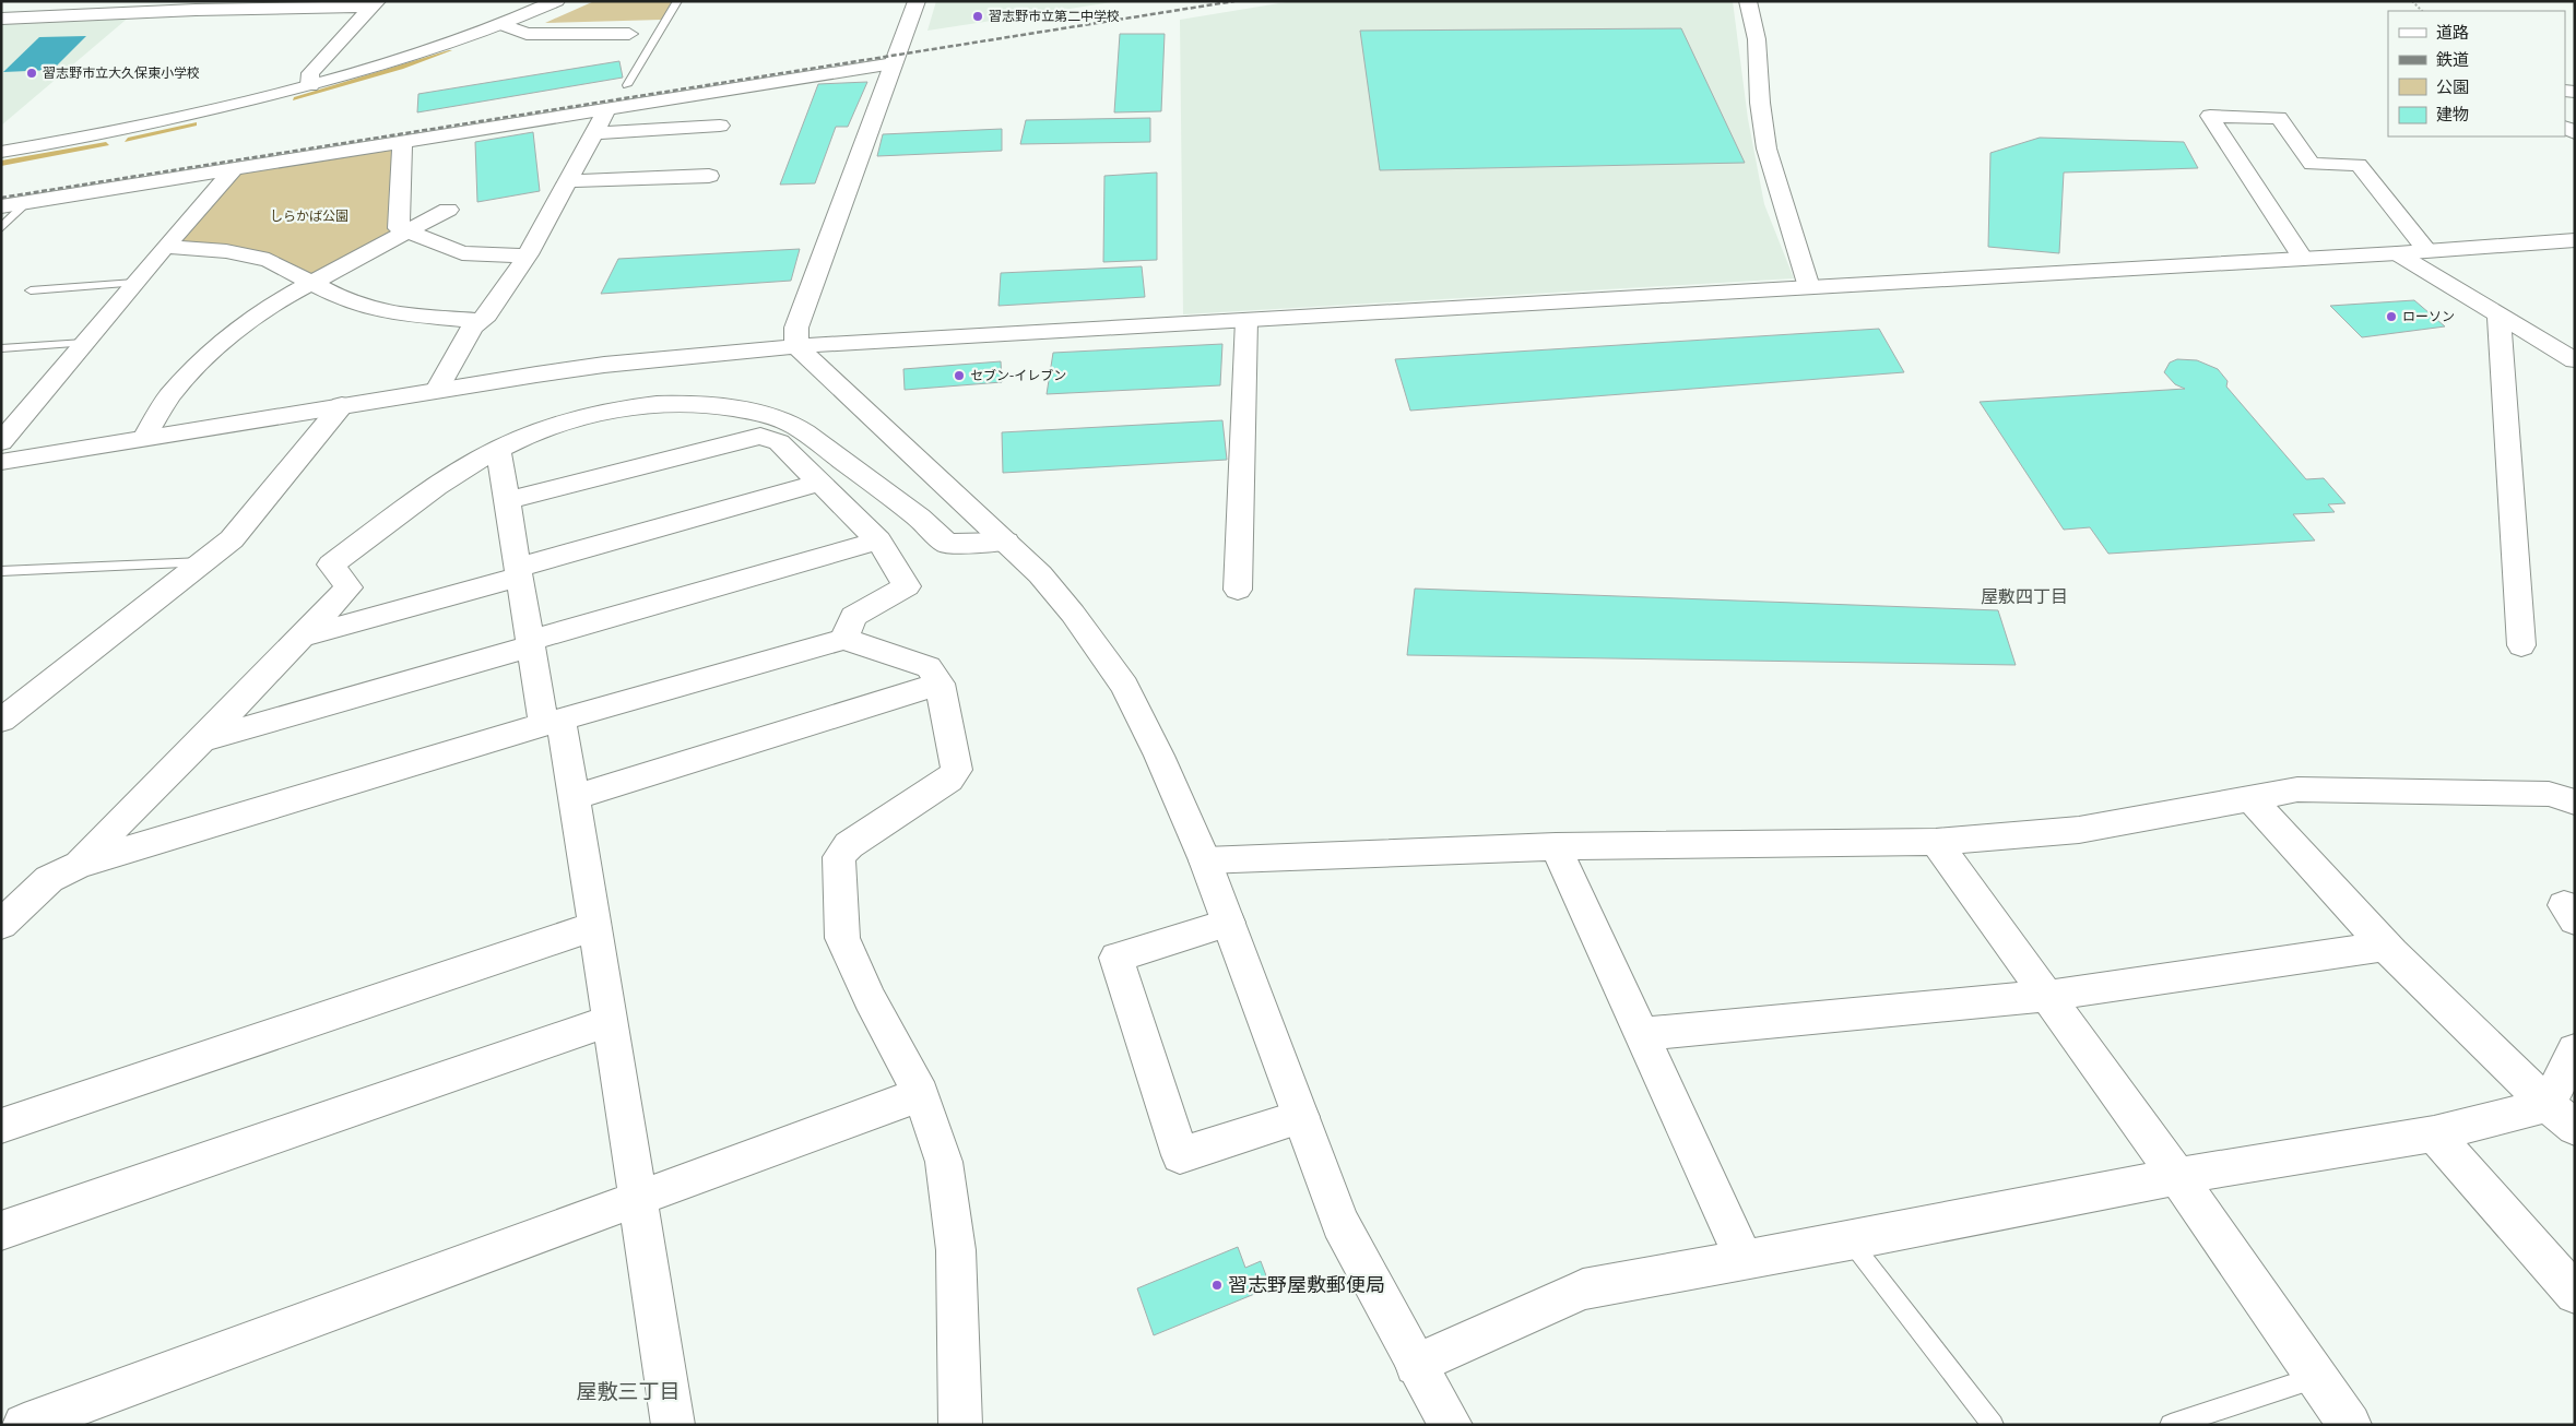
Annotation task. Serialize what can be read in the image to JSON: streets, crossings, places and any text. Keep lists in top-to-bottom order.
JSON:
{
  "districts": ["屋敷四丁目", "屋敷三丁目"],
  "parks": ["しらかば公園"],
  "places": [
    "習志野市立第二中学校",
    "習志野市立大久保東小学校",
    "ローソン",
    "セブン-イレブン",
    "習志野屋敷郵便局"
  ],
  "legend": [
    "道路",
    "鉄道",
    "公園",
    "建物"
  ]
}
